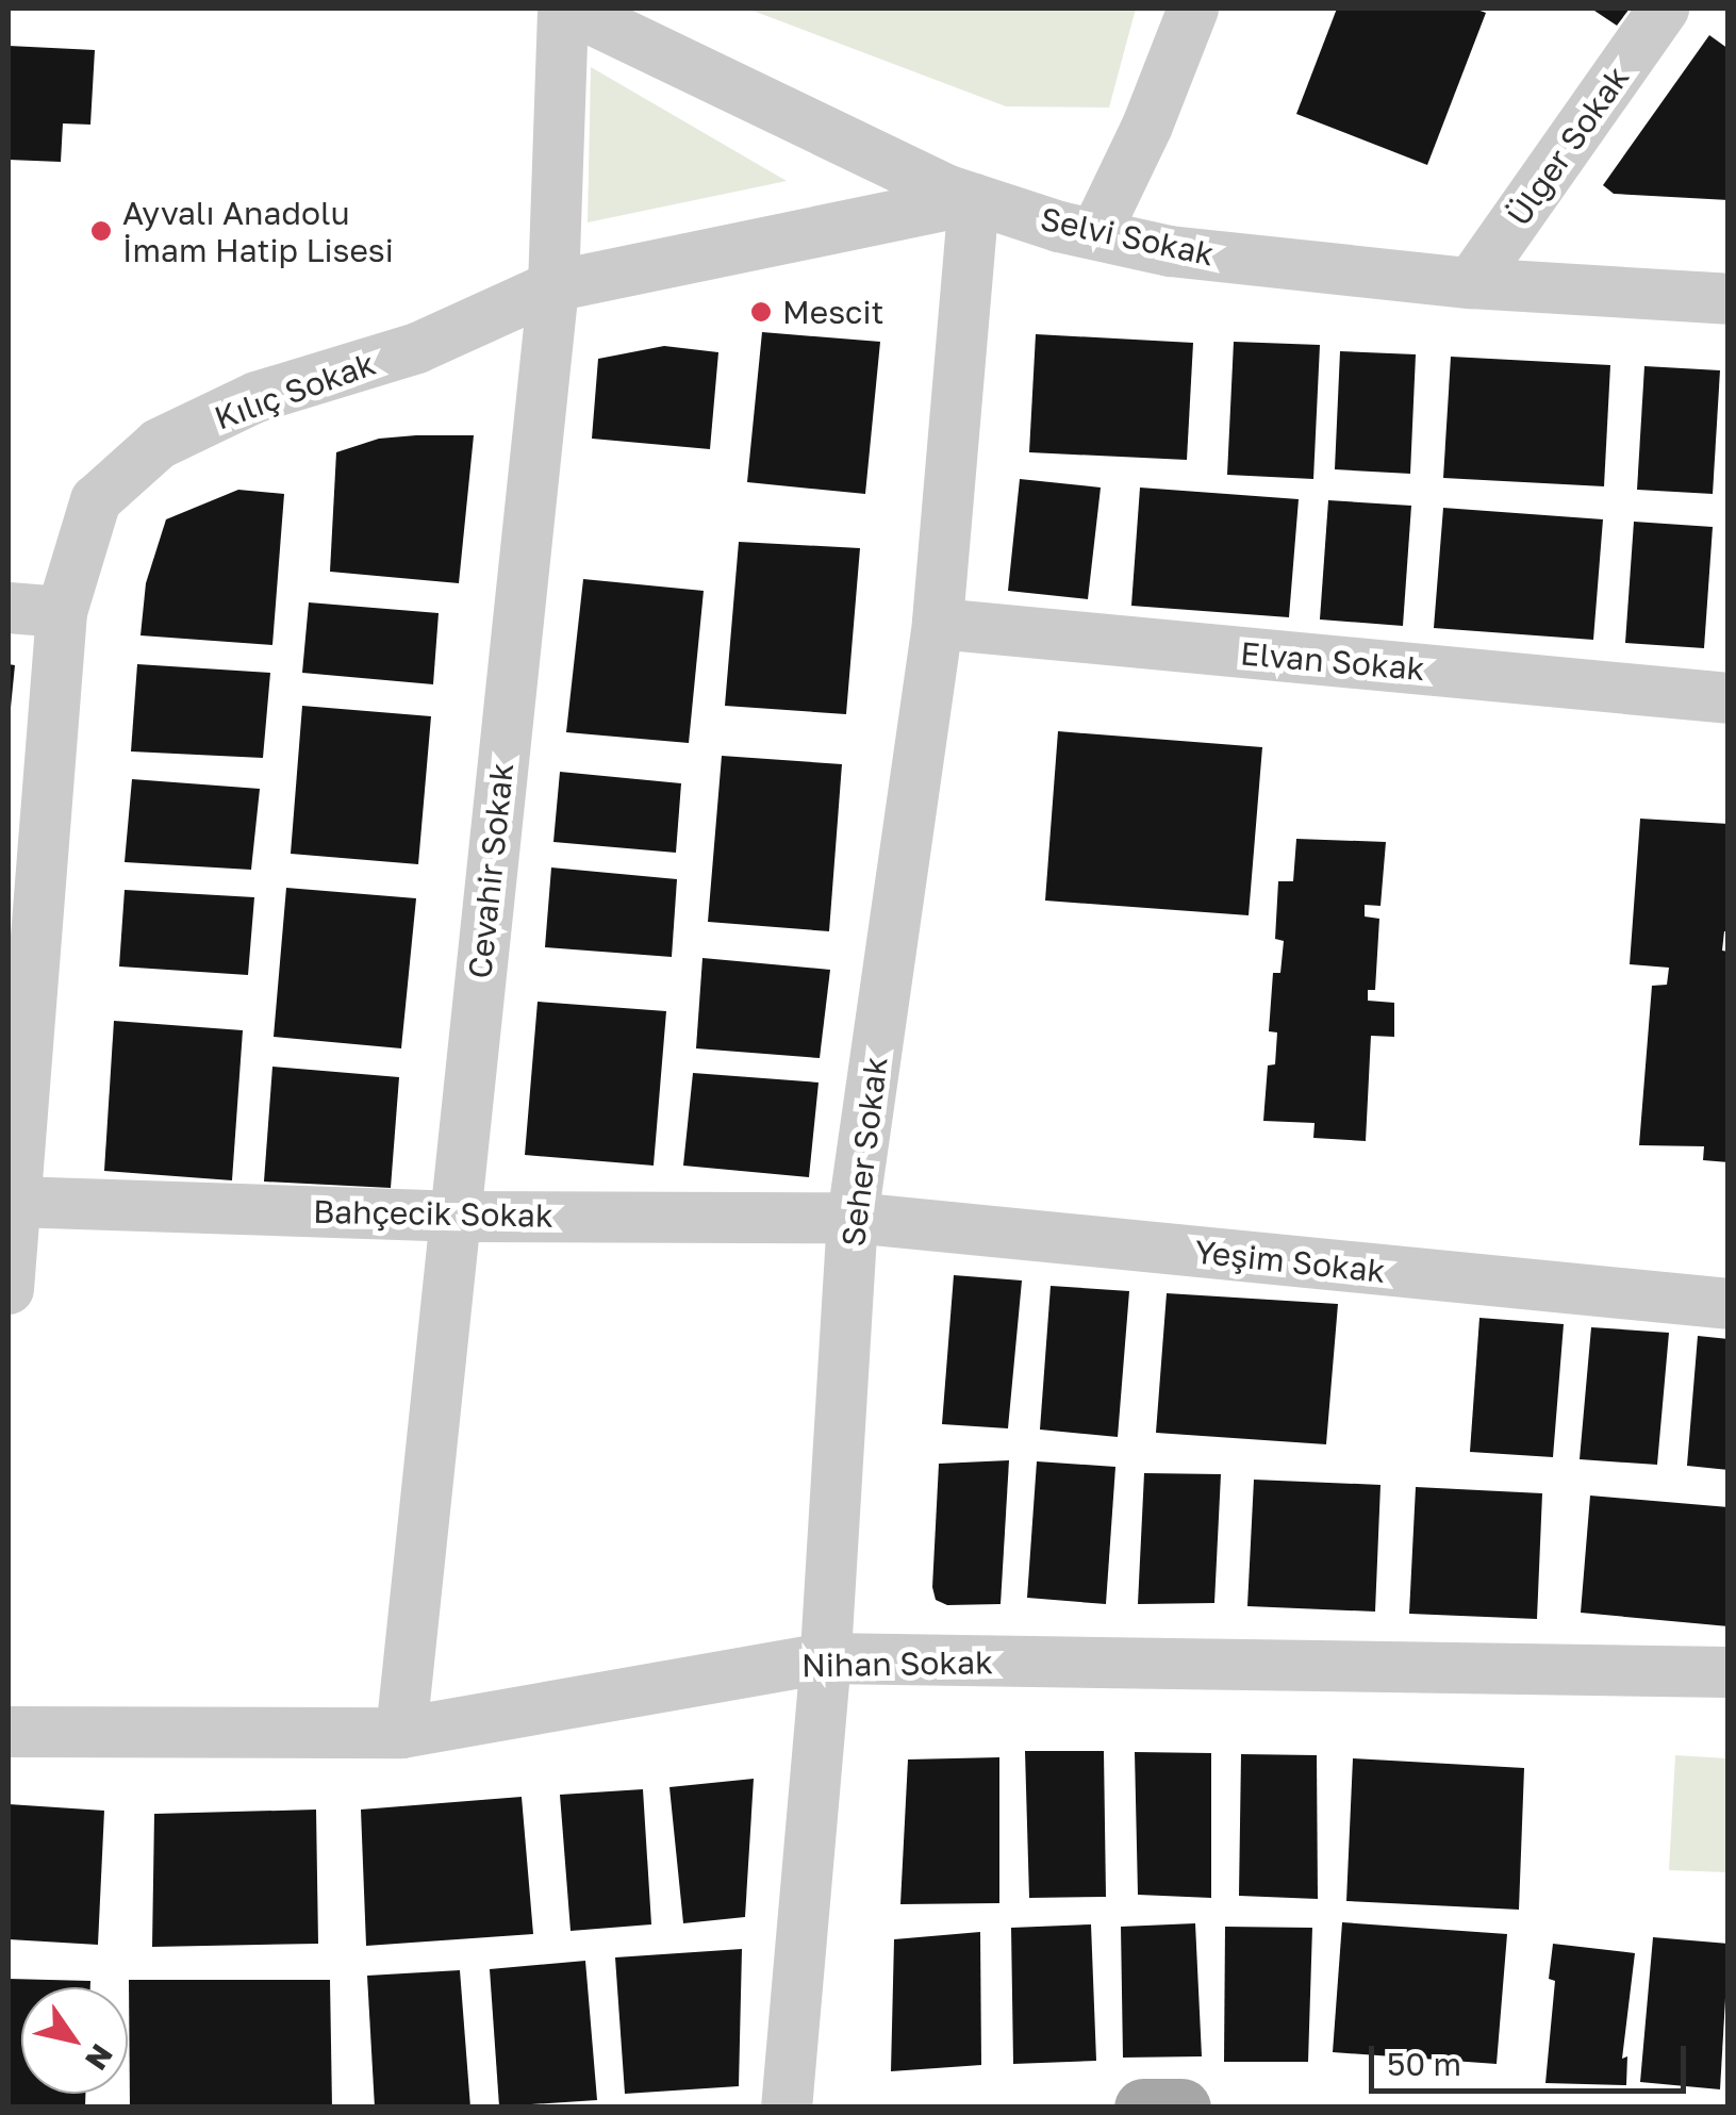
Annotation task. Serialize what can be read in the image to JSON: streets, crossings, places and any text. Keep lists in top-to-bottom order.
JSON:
{
  "streets": {
    "street": [
      "Ülger Sokak",
      "Selvi Sokak",
      "Kılıç Sokak",
      "Elvan Sokak",
      "Cevahir Sokak",
      "Seher Sokak",
      "Bahçecik Sokak",
      "Yeşim Sokak",
      "Nihan Sokak"
    ]
  },
  "crossings": [
    ["Ülger Sokak", "Selvi Sokak"],
    ["Selvi Sokak", "Kılıç Sokak"],
    ["Selvi Sokak", "Cevahir Sokak"],
    ["Selvi Sokak", "Seher Sokak"],
    ["Kılıç Sokak", "Cevahir Sokak"],
    ["Kılıç Sokak", "Seher Sokak"],
    ["Kılıç Sokak", "Bahçecik Sokak"],
    ["Elvan Sokak", "Seher Sokak"],
    ["Cevahir Sokak", "Bahçecik Sokak"],
    ["Cevahir Sokak", "Nihan Sokak"],
    ["Seher Sokak", "Bahçecik Sokak"],
    ["Seher Sokak", "Yeşim Sokak"],
    ["Seher Sokak", "Nihan Sokak"],
    ["Bahçecik Sokak", "Yeşim Sokak"]
  ],
  "places": ["Ayvalı Anadolu İmam Hatip Lisesi", "Mescit"],
  "scale_bar": "50 m",
  "north": "bottom right"
}
